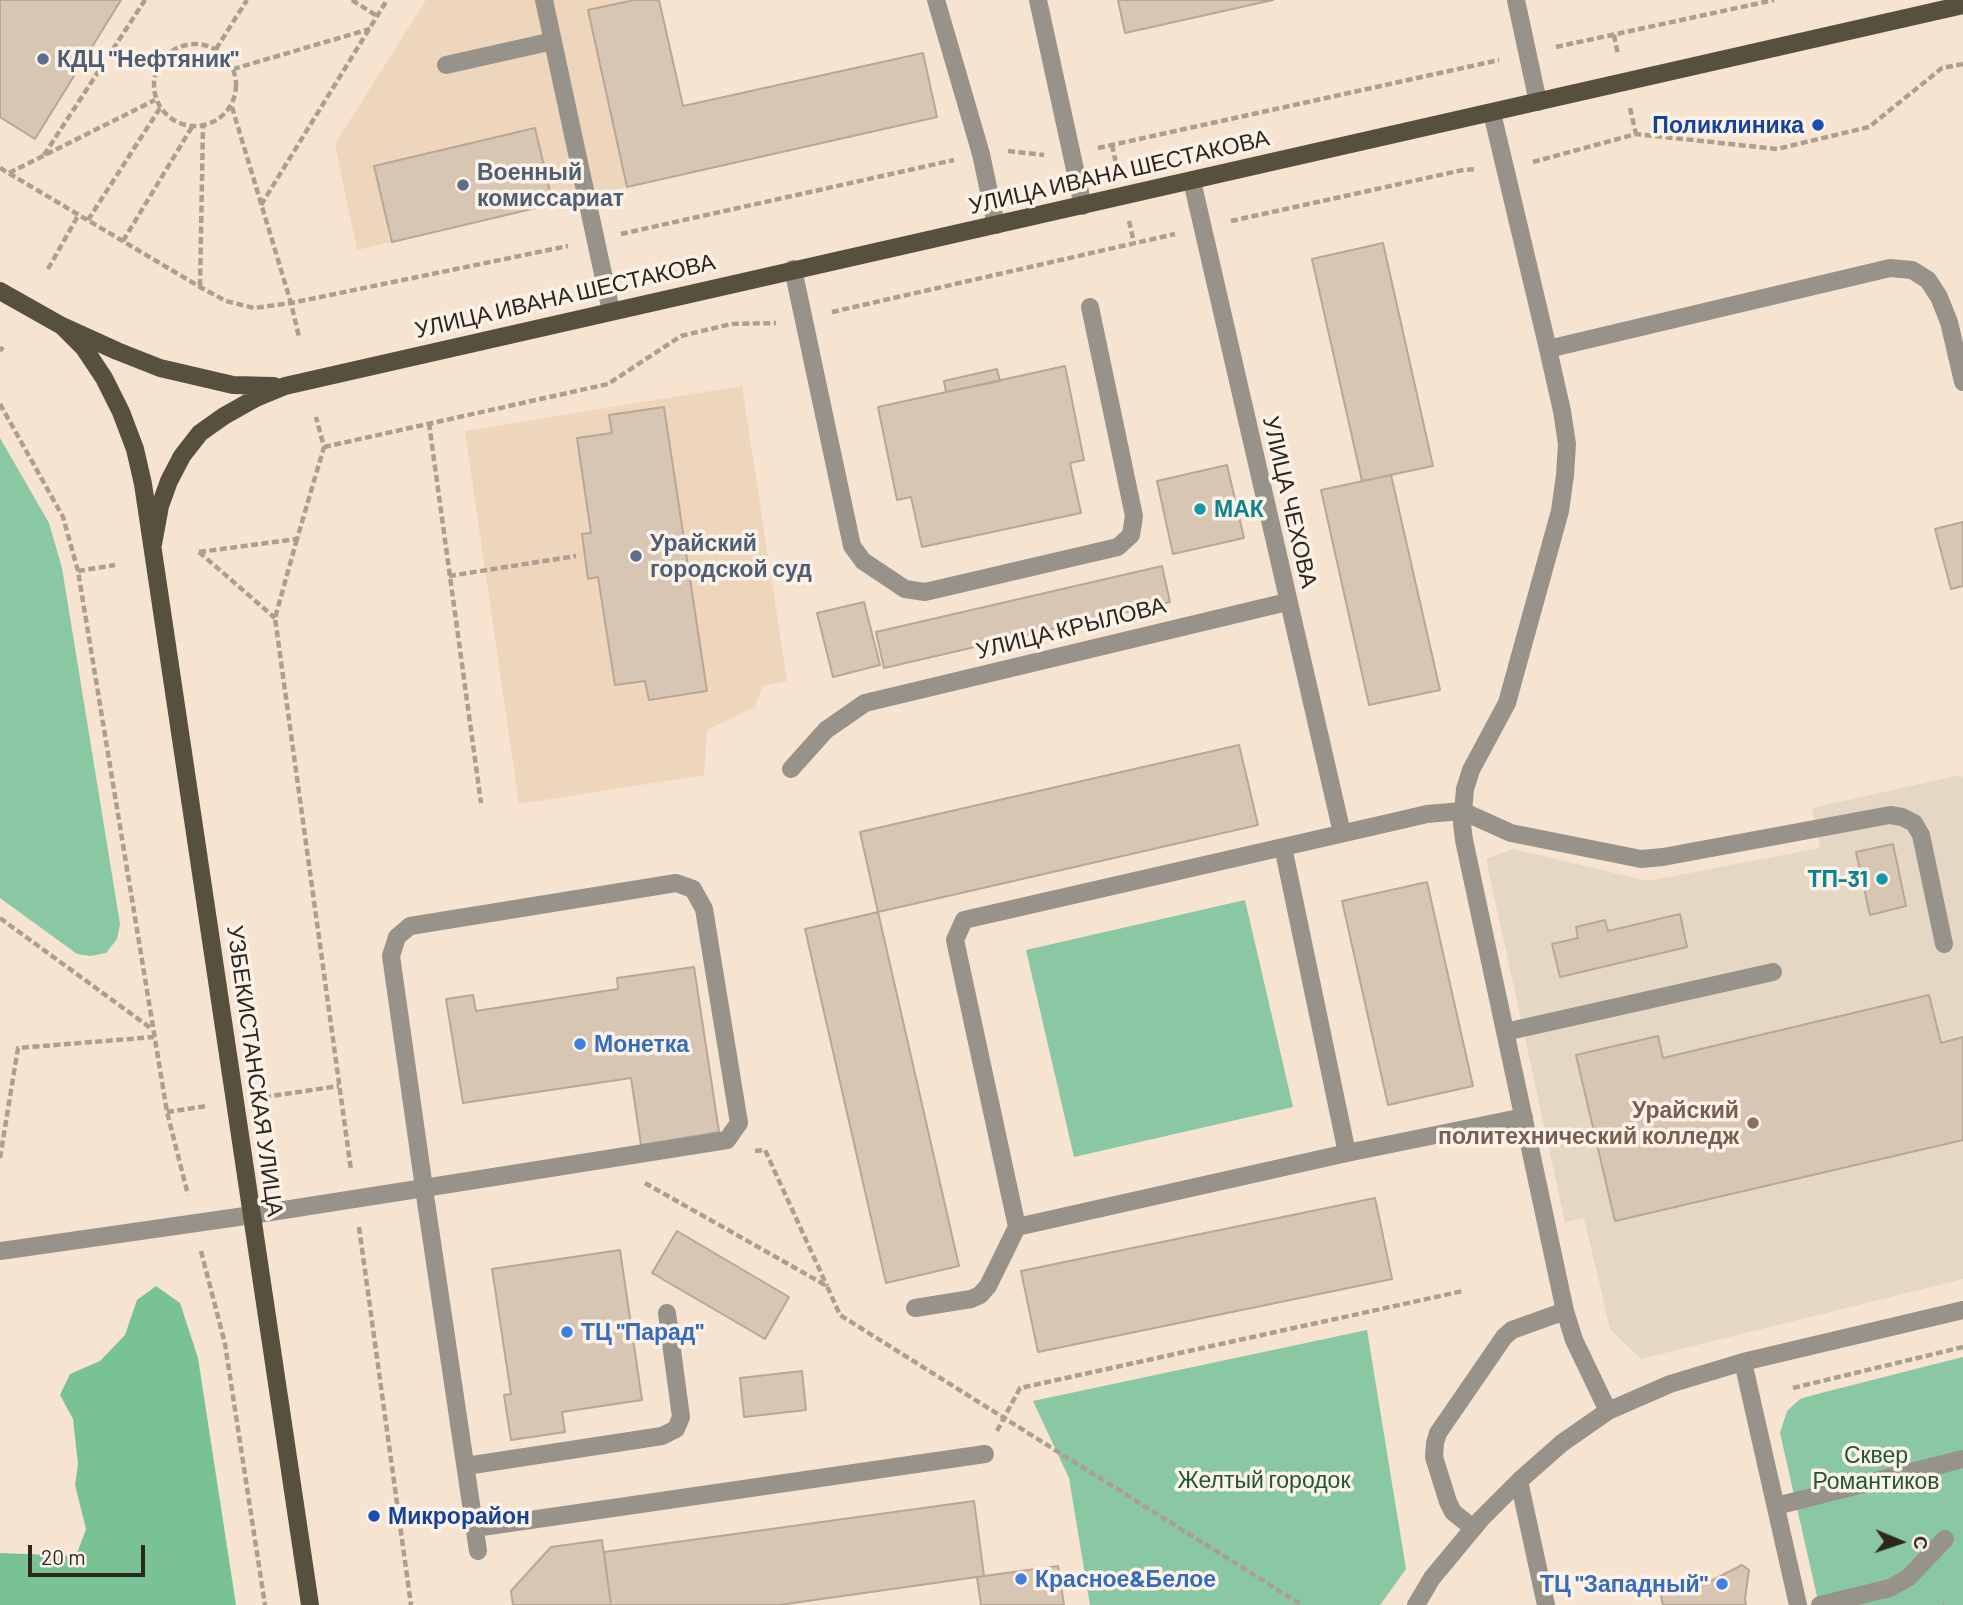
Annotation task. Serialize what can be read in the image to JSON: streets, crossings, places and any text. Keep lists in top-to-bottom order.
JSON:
{
  "streets": {
    "main road": ["УЛИЦА ИВАНА ШЕСТАКОВА", "УЗБЕКИСТАНСКАЯ УЛИЦА"],
    "street": ["УЛИЦА ЧЕХОВА", "УЛИЦА КРЫЛОВА"]
  },
  "crossings": [
    ["УЛИЦА ИВАНА ШЕСТАКОВА", "УЛИЦА ЧЕХОВА"],
    ["УЛИЦА ЧЕХОВА", "УЛИЦА КРЫЛОВА"]
  ],
  "parks": ["Сквер Романтиков", "Желтый городок"],
  "places": [
    "КДЦ \"Нефтяник\"",
    "Поликлиника",
    "Военный комиссариат",
    "МАК",
    "Урайский городской суд",
    "ТП-31",
    "Монетка",
    "Урайский политехнический колледж",
    "ТЦ \"Парад\"",
    "Микрорайон",
    "Красное&Белое",
    "ТЦ \"Западный\""
  ],
  "scale_bar": "20 m",
  "north": "right"
}
